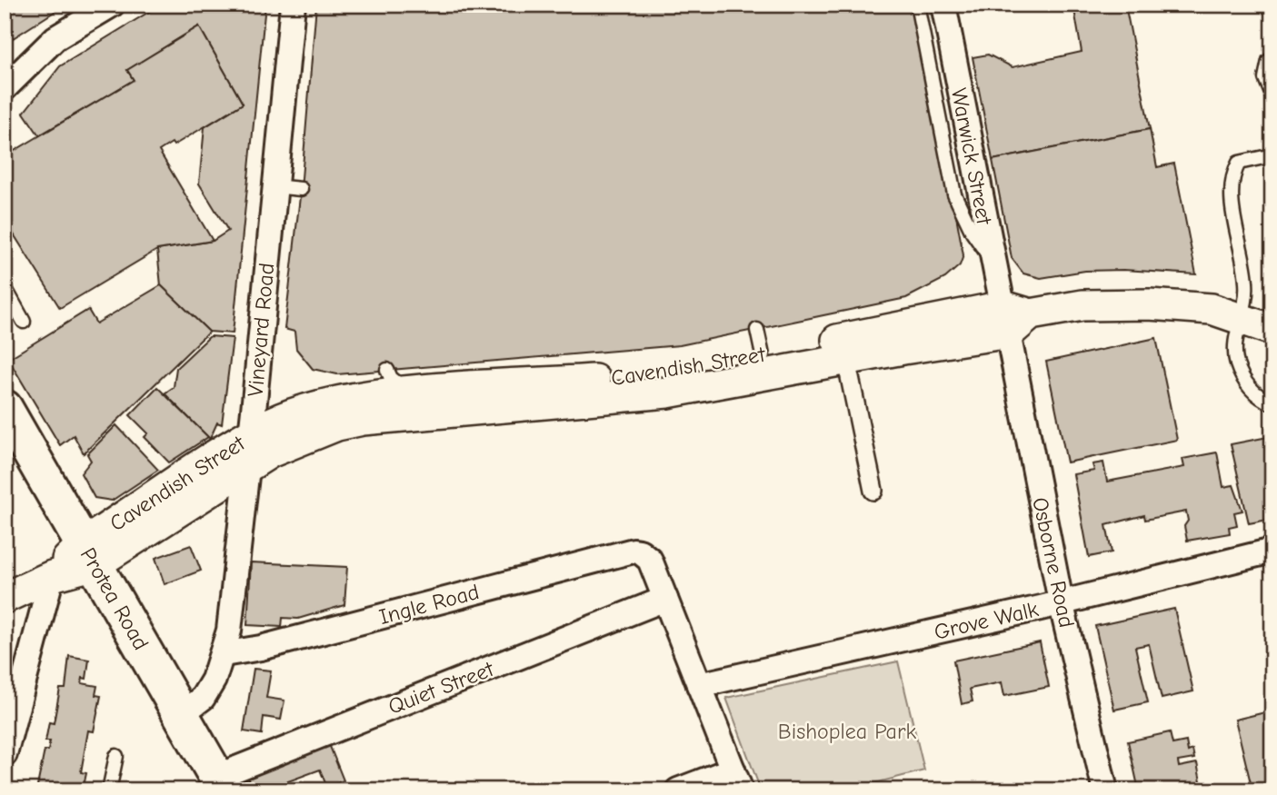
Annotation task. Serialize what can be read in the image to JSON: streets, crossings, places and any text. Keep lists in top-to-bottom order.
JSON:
{
  "streets": {
    "main road": ["Protea Road"],
    "street": [
      "Warwick Street",
      "Vineyard Road",
      "Cavendish Street",
      "Osborne Road",
      "Ingle Road",
      "Grove Walk",
      "Quiet Street"
    ]
  },
  "crossings": [
    ["Warwick Street", "Cavendish Street"],
    ["Warwick Street", "Osborne Road"],
    ["Vineyard Road", "Cavendish Street"],
    ["Vineyard Road", "Protea Road"],
    ["Vineyard Road", "Ingle Road"],
    ["Cavendish Street", "Osborne Road"],
    ["Cavendish Street", "Protea Road"],
    ["Osborne Road", "Grove Walk"],
    ["Protea Road", "Quiet Street"],
    ["Ingle Road", "Quiet Street"]
  ],
  "parks": ["Bishoplea Park"]
}
